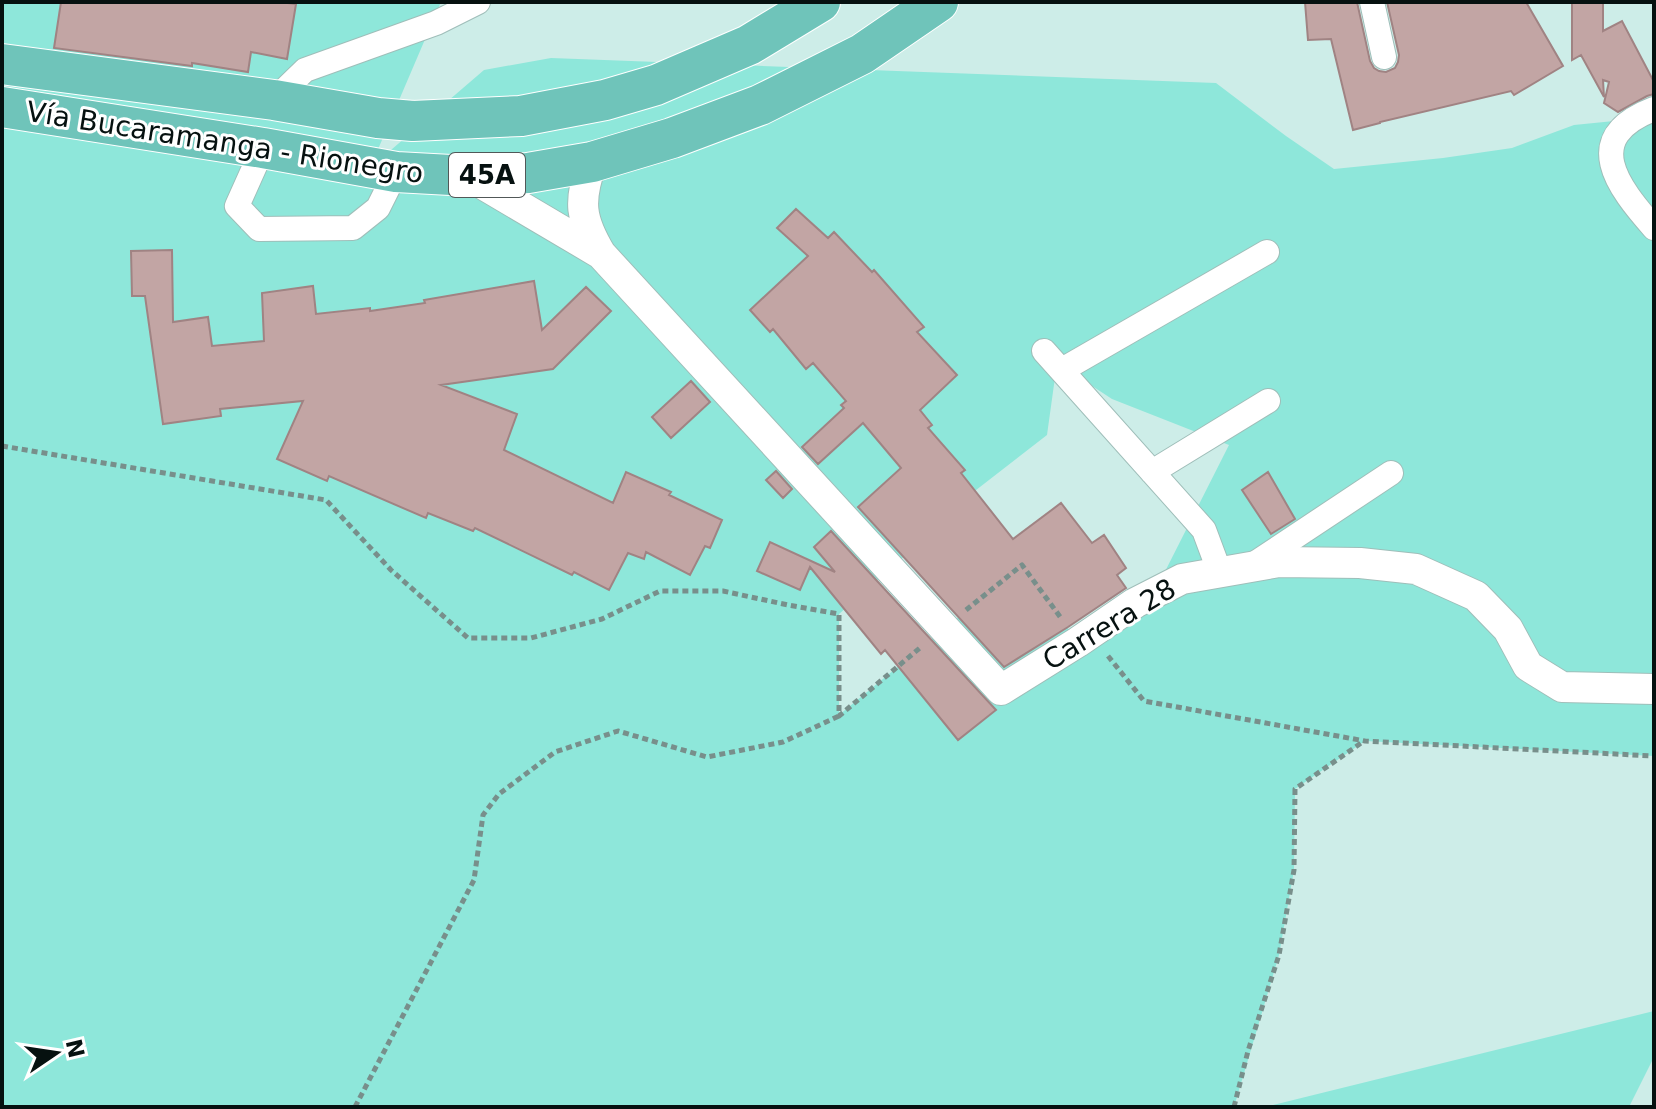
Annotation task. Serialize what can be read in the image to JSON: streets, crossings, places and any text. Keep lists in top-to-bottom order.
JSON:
{
  "streets": {
    "highway": ["Vía Bucaramanga - Rionegro", "45A"],
    "street": ["Carrera 28"]
  },
  "north": "right"
}
